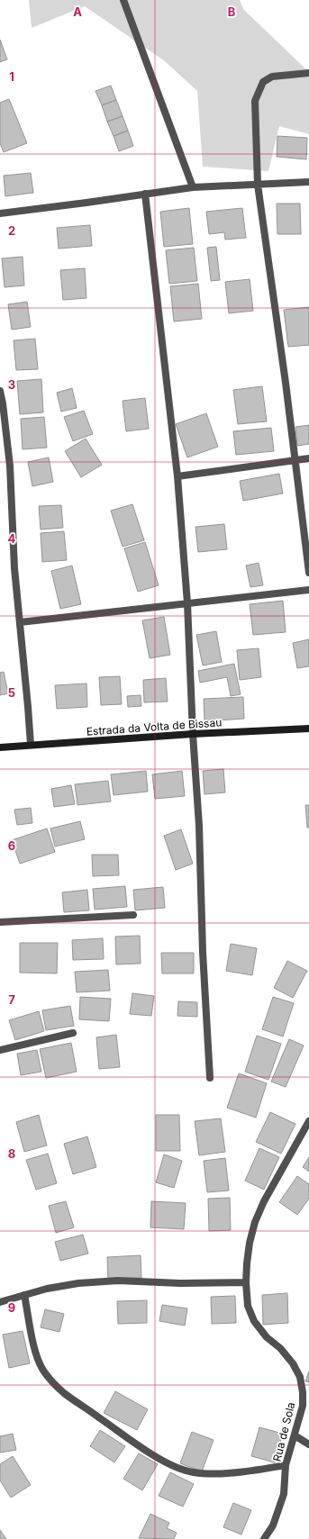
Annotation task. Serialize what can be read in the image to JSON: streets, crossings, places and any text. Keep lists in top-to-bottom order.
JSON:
{
  "streets": {
    "main road": ["Estrada da Volta de Bissau"],
    "street": ["Rua de Sola"]
  },
  "grid": {
    "columns": ["A", "B"],
    "rows": [
      "1",
      "2",
      "3",
      "4",
      "5",
      "6",
      "7",
      "8",
      "9"
    ]
  }
}
